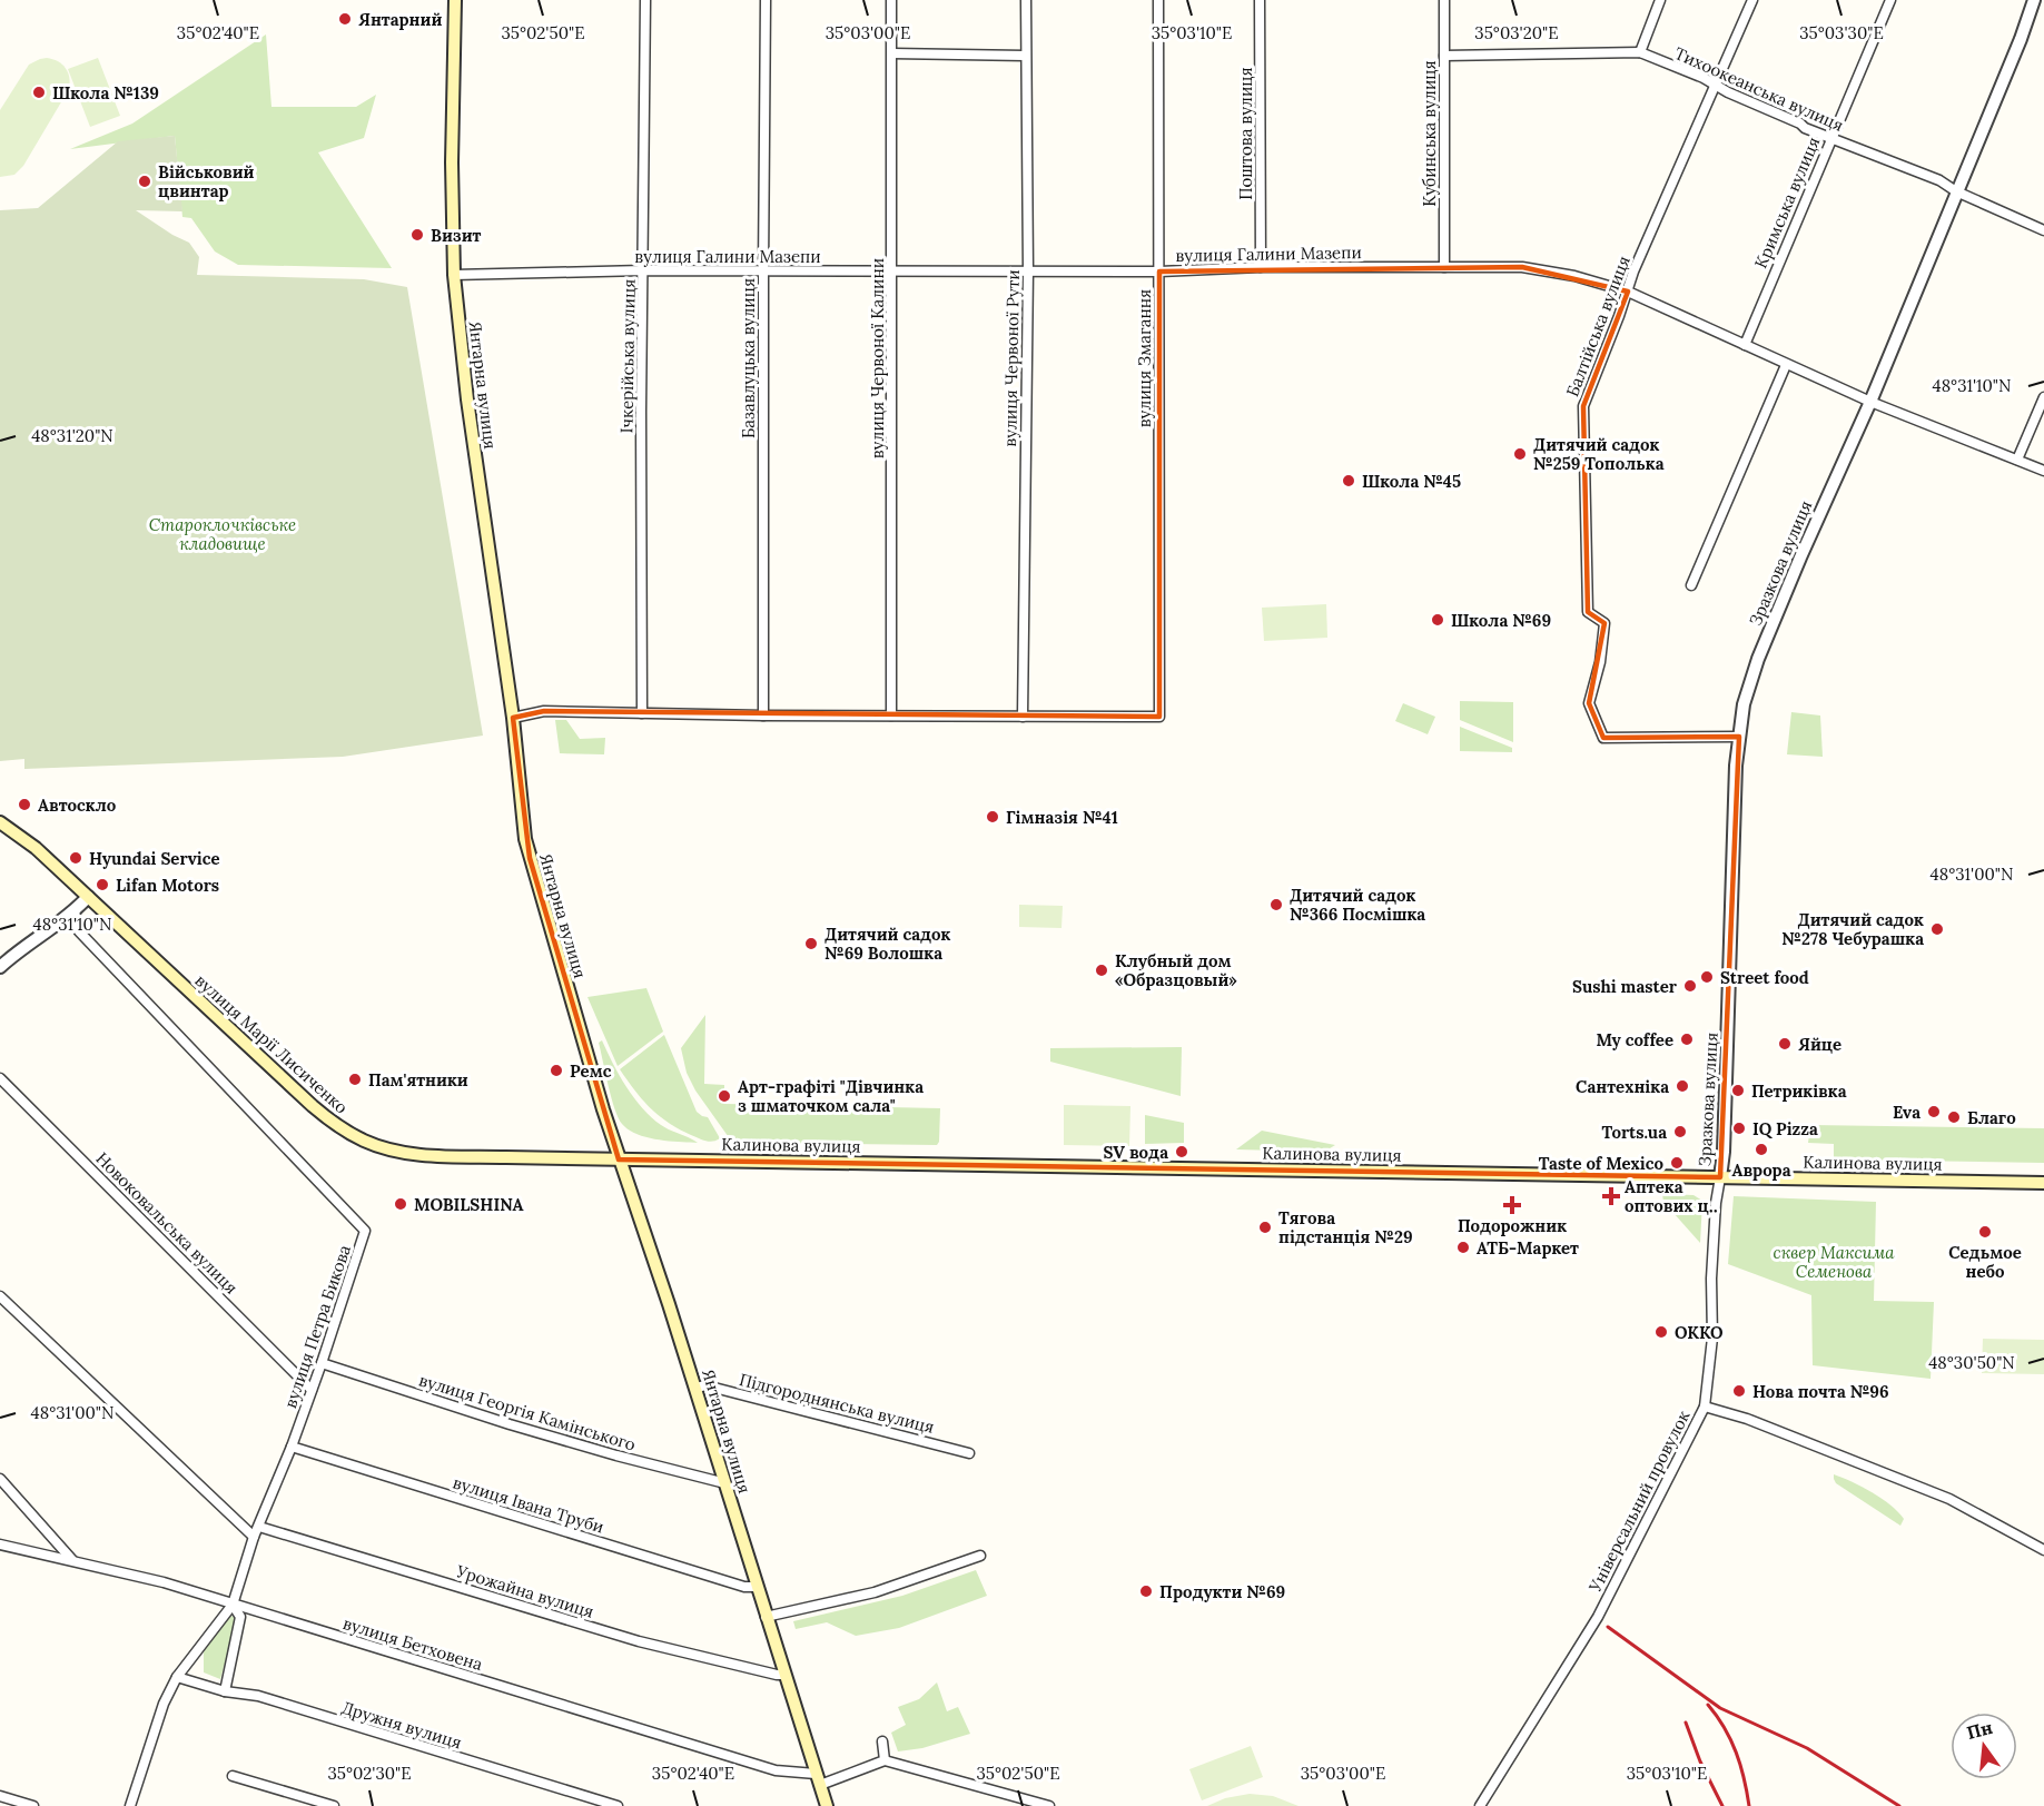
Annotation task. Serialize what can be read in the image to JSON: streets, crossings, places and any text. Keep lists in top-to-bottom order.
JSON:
{
  "streets": {
    "main road": ["Янтарна вулиця", "вулиця Марії Лисиченко", "Калинова вулиця"],
    "street": [
      "Тихоокеанська вулиця",
      "Поштова вулиця",
      "Кубинська вулиця",
      "Кримська вулиця",
      "вулиця Галини Мазепи",
      "Балтійська вулиця",
      "Ічкерійська вулиця",
      "Базавлуцька вулиця",
      "вулиця Червоної Калини",
      "вулиця Червоної Рути",
      "вулиця Змагання",
      "Зразкова вулиця",
      "Новоковальська вулиця",
      "вулиця Петра Бикова",
      "Підгороднянська вулиця",
      "вулиця Георгія Камінського",
      "Універсальний провулок",
      "вулиця Івана Труби",
      "Урожайна вулиця",
      "вулиця Бетховена",
      "Дружня вулиця"
    ]
  },
  "crossings": [
    ["Тихоокеанська вулиця", "Кубинська вулиця"],
    ["Тихоокеанська вулиця", "Кримська вулиця"],
    ["Тихоокеанська вулиця", "Балтійська вулиця"],
    ["Тихоокеанська вулиця", "Зразкова вулиця"],
    ["Поштова вулиця", "вулиця Галини Мазепи"],
    ["Кубинська вулиця", "вулиця Галини Мазепи"],
    ["Кримська вулиця", "вулиця Галини Мазепи"],
    ["вулиця Галини Мазепи", "Балтійська вулиця"],
    ["вулиця Галини Мазепи", "Ічкерійська вулиця"],
    ["вулиця Галини Мазепи", "Базавлуцька вулиця"],
    ["вулиця Галини Мазепи", "вулиця Червоної Калини"],
    ["вулиця Галини Мазепи", "вулиця Червоної Рути"],
    ["вулиця Галини Мазепи", "вулиця Змагання"],
    ["вулиця Галини Мазепи", "Янтарна вулиця"],
    ["вулиця Галини Мазепи", "Зразкова вулиця"],
    ["Балтійська вулиця", "Зразкова вулиця"],
    ["вулиця Червоної Рути", "вулиця Змагання"],
    ["Янтарна вулиця", "вулиця Марії Лисиченко"],
    ["Янтарна вулиця", "Калинова вулиця"],
    ["Янтарна вулиця", "Підгороднянська вулиця"],
    ["Янтарна вулиця", "вулиця Георгія Камінського"],
    ["Янтарна вулиця", "вулиця Івана Труби"],
    ["Янтарна вулиця", "Урожайна вулиця"],
    ["Янтарна вулиця", "вулиця Бетховена"],
    ["Зразкова вулиця", "Калинова вулиця"],
    ["Зразкова вулиця", "Універсальний провулок"],
    ["вулиця Марії Лисиченко", "Калинова вулиця"],
    ["Калинова вулиця", "Універсальний провулок"],
    ["Новоковальська вулиця", "вулиця Петра Бикова"],
    ["вулиця Петра Бикова", "вулиця Георгія Камінського"],
    ["вулиця Петра Бикова", "вулиця Івана Труби"],
    ["вулиця Петра Бикова", "Урожайна вулиця"],
    ["вулиця Петра Бикова", "вулиця Бетховена"],
    ["вулиця Петра Бикова", "Дружня вулиця"]
  ],
  "parks": ["Староклочківське кладовище", "сквер Максима Семенова"],
  "places": {
    "other": [
      "Янтарний",
      "Школа №139",
      "Військовий цвинтар",
      "Визит",
      "Дитячий садок №259 Тополька",
      "Школа №45",
      "Школа №69",
      "Автоскло",
      "Гімназія №41",
      "Hyundai Service",
      "Lifan Motors",
      "Дитячий садок №366 Посмішка",
      "Дитячий садок №278 Чебурашка",
      "Дитячий садок №69 Волошка",
      "Клубный дом «Образцовый»",
      "Street food",
      "Sushi master",
      "My coffee",
      "Яйце",
      "Ремс",
      "Пам'ятники",
      "Сантехніка",
      "Петриківка",
      "Арт-графіті \"Дівчинка з шматочком сала\"",
      "Eva",
      "Благо",
      "IQ Pizza",
      "Torts.ua",
      "Аврора",
      "SV вода",
      "Taste of Mexico",
      "MOBILSHINA",
      "Тягова пiдстанцiя №29",
      "Седьмое небо",
      "АТБ-Маркет",
      "OKKO",
      "Нова почта №96",
      "Продукти №69"
    ],
    "health": ["Аптека оптових ц‥", "Подорожник"]
  },
  "north": "top",
  "coordinates": [
    "35°02'40\"E",
    "35°02'50\"E",
    "35°03'00\"E",
    "35°03'10\"E",
    "35°03'20\"E",
    "35°03'30\"E",
    "48°31'10\"N",
    "48°31'20\"N",
    "48°31'00\"N",
    "48°30'50\"N",
    "35°02'30\"E"
  ]
}
